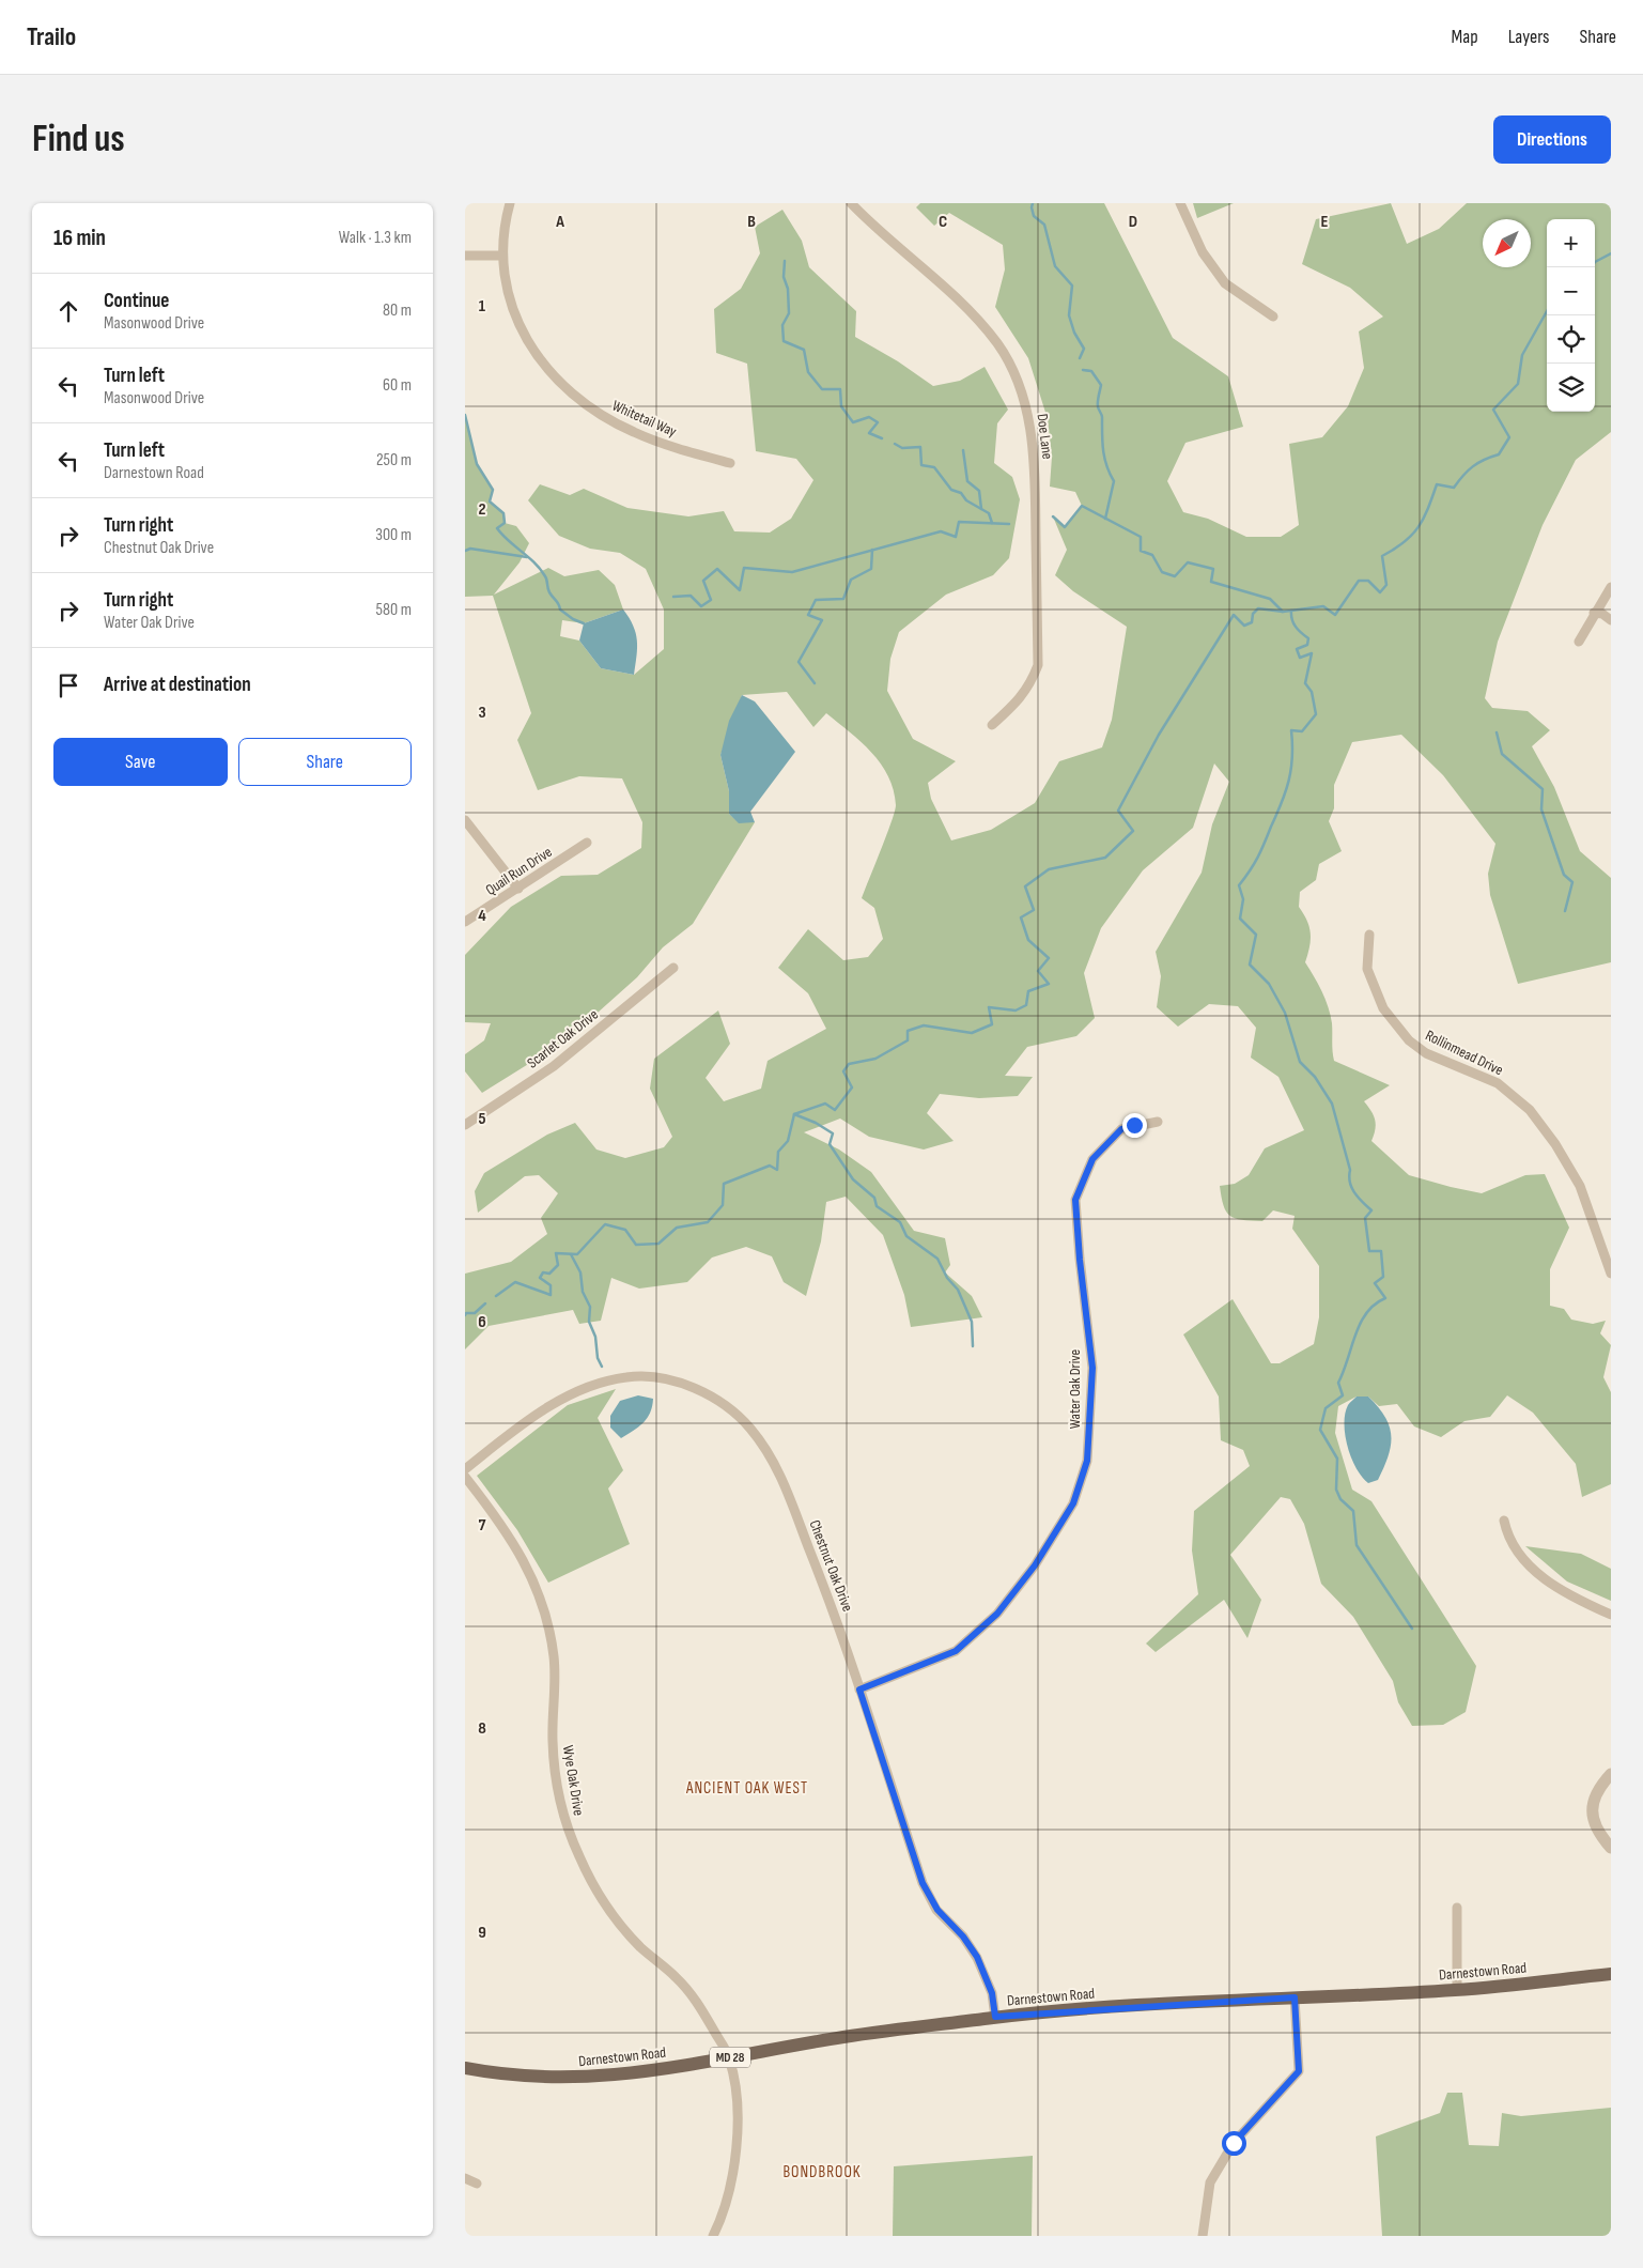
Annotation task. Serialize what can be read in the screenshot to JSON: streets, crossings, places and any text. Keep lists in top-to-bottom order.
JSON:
{
  "streets": {
    "main road": ["Darnestown Road", "MD 28"],
    "street": [
      "Whitetail Way",
      "Doe Lane",
      "Quail Run Drive",
      "Scarlet Oak Drive",
      "Rollinmead Drive",
      "Water Oak Drive",
      "Chestnut Oak Drive",
      "Wye Oak Drive"
    ]
  },
  "crossings": [
    ["Water Oak Drive", "Chestnut Oak Drive"],
    ["Chestnut Oak Drive", "Darnestown Road"],
    ["Wye Oak Drive", "Darnestown Road"]
  ],
  "districts": ["ANCIENT OAK WEST", "BONDBROOK"],
  "north": "bottom left",
  "page": {
    "header": "Trailo",
    "nav": ["Map", "Layers", "Share"],
    "buttons": [
      "Directions",
      ["Save", "Share"]
    ],
    "title": "Find us",
    "heading": ["16 min", "Walk · 1.3 km"],
    "map_buttons": ["+", "−"],
    "list": [
      ["Continue", "Masonwood Drive", "80 m"],
      ["Turn left", "Masonwood Drive", "60 m"],
      ["Turn left", "Darnestown Road", "250 m"],
      ["Turn right", "Chestnut Oak Drive", "300 m"],
      ["Turn right", "Water Oak Drive", "580 m"],
      "Arrive at destination"
    ]
  },
  "grid": {
    "columns": [
      "A",
      "B",
      "C",
      "D",
      "E"
    ],
    "rows": [
      "1",
      "2",
      "3",
      "4",
      "5",
      "6",
      "7",
      "8",
      "9"
    ]
  }
}
